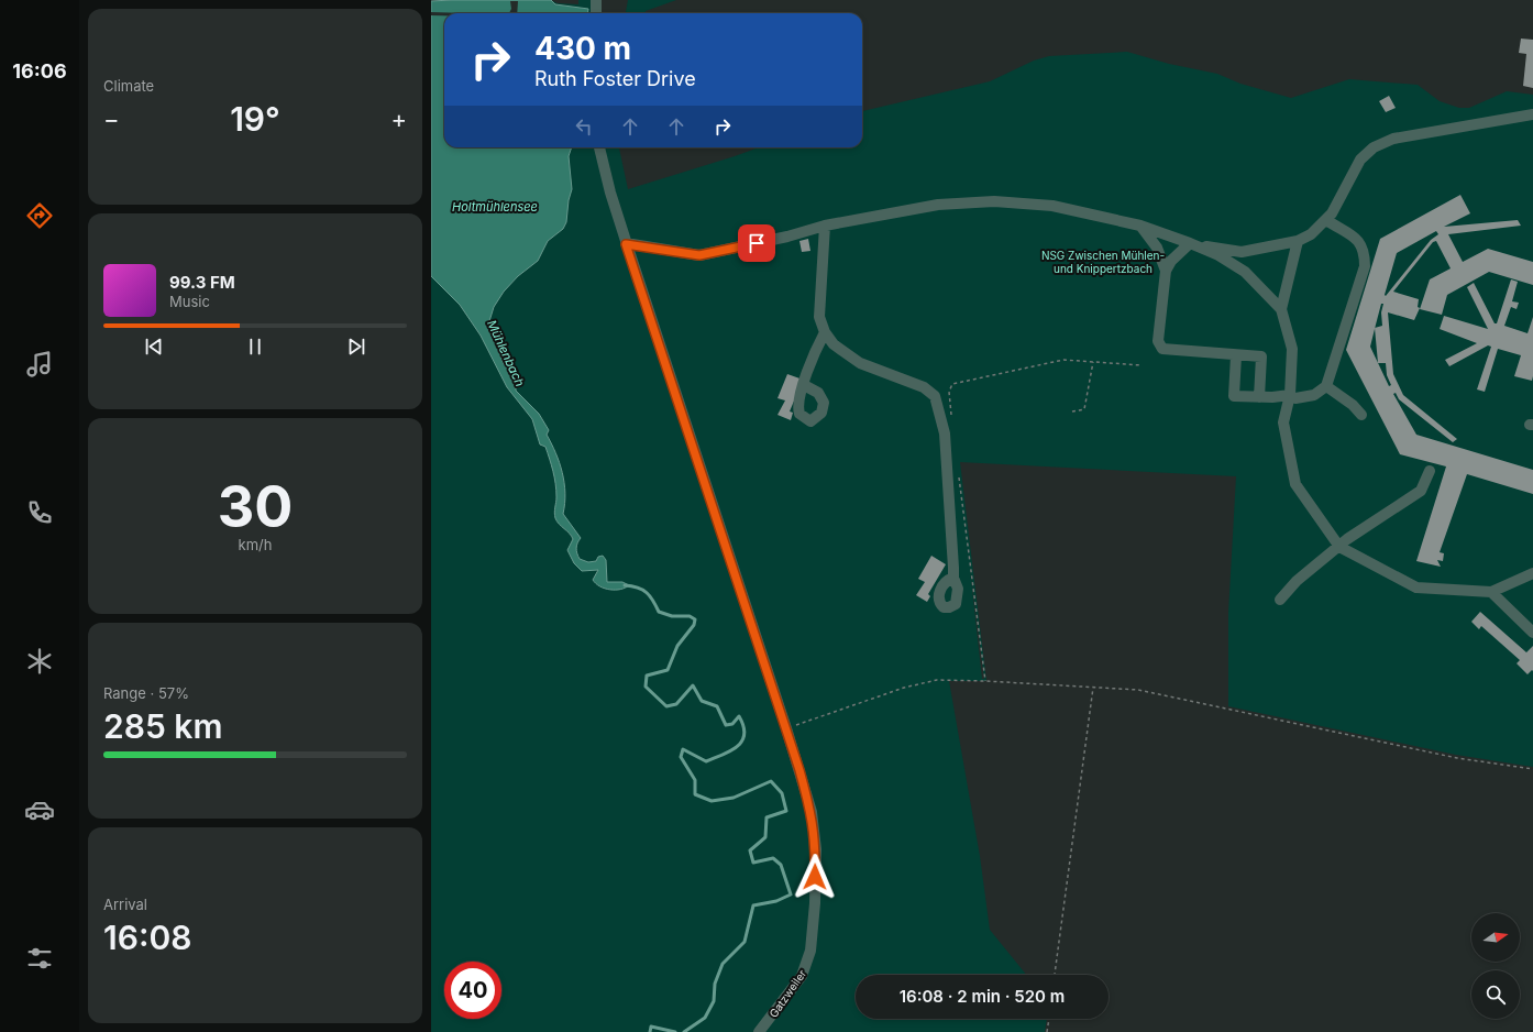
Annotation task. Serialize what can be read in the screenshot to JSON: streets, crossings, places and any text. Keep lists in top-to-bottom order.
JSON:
{
  "streets": {
    "street": ["Gatzweiler"]
  },
  "water": ["Holtmühlensee", "Mühlenbach"],
  "parks": ["NSG Zwischen Mühlen- und Knippertzbach"],
  "north": "right",
  "page": {
    "tabs": "16:06",
    "tile": [
      "Climate",
      ["30", "km/h"],
      ["Range · 57%", "285 km"],
      ["Arrival", "16:08"]
    ],
    "turn": ["430 m", "Ruth Foster Drive"],
    "heat": ["−", "19°", "+"],
    "song": ["99.3 FM", "Music"],
    "limit": "40",
    "trip": "16:08 · 2 min · 520 m"
  }
}
